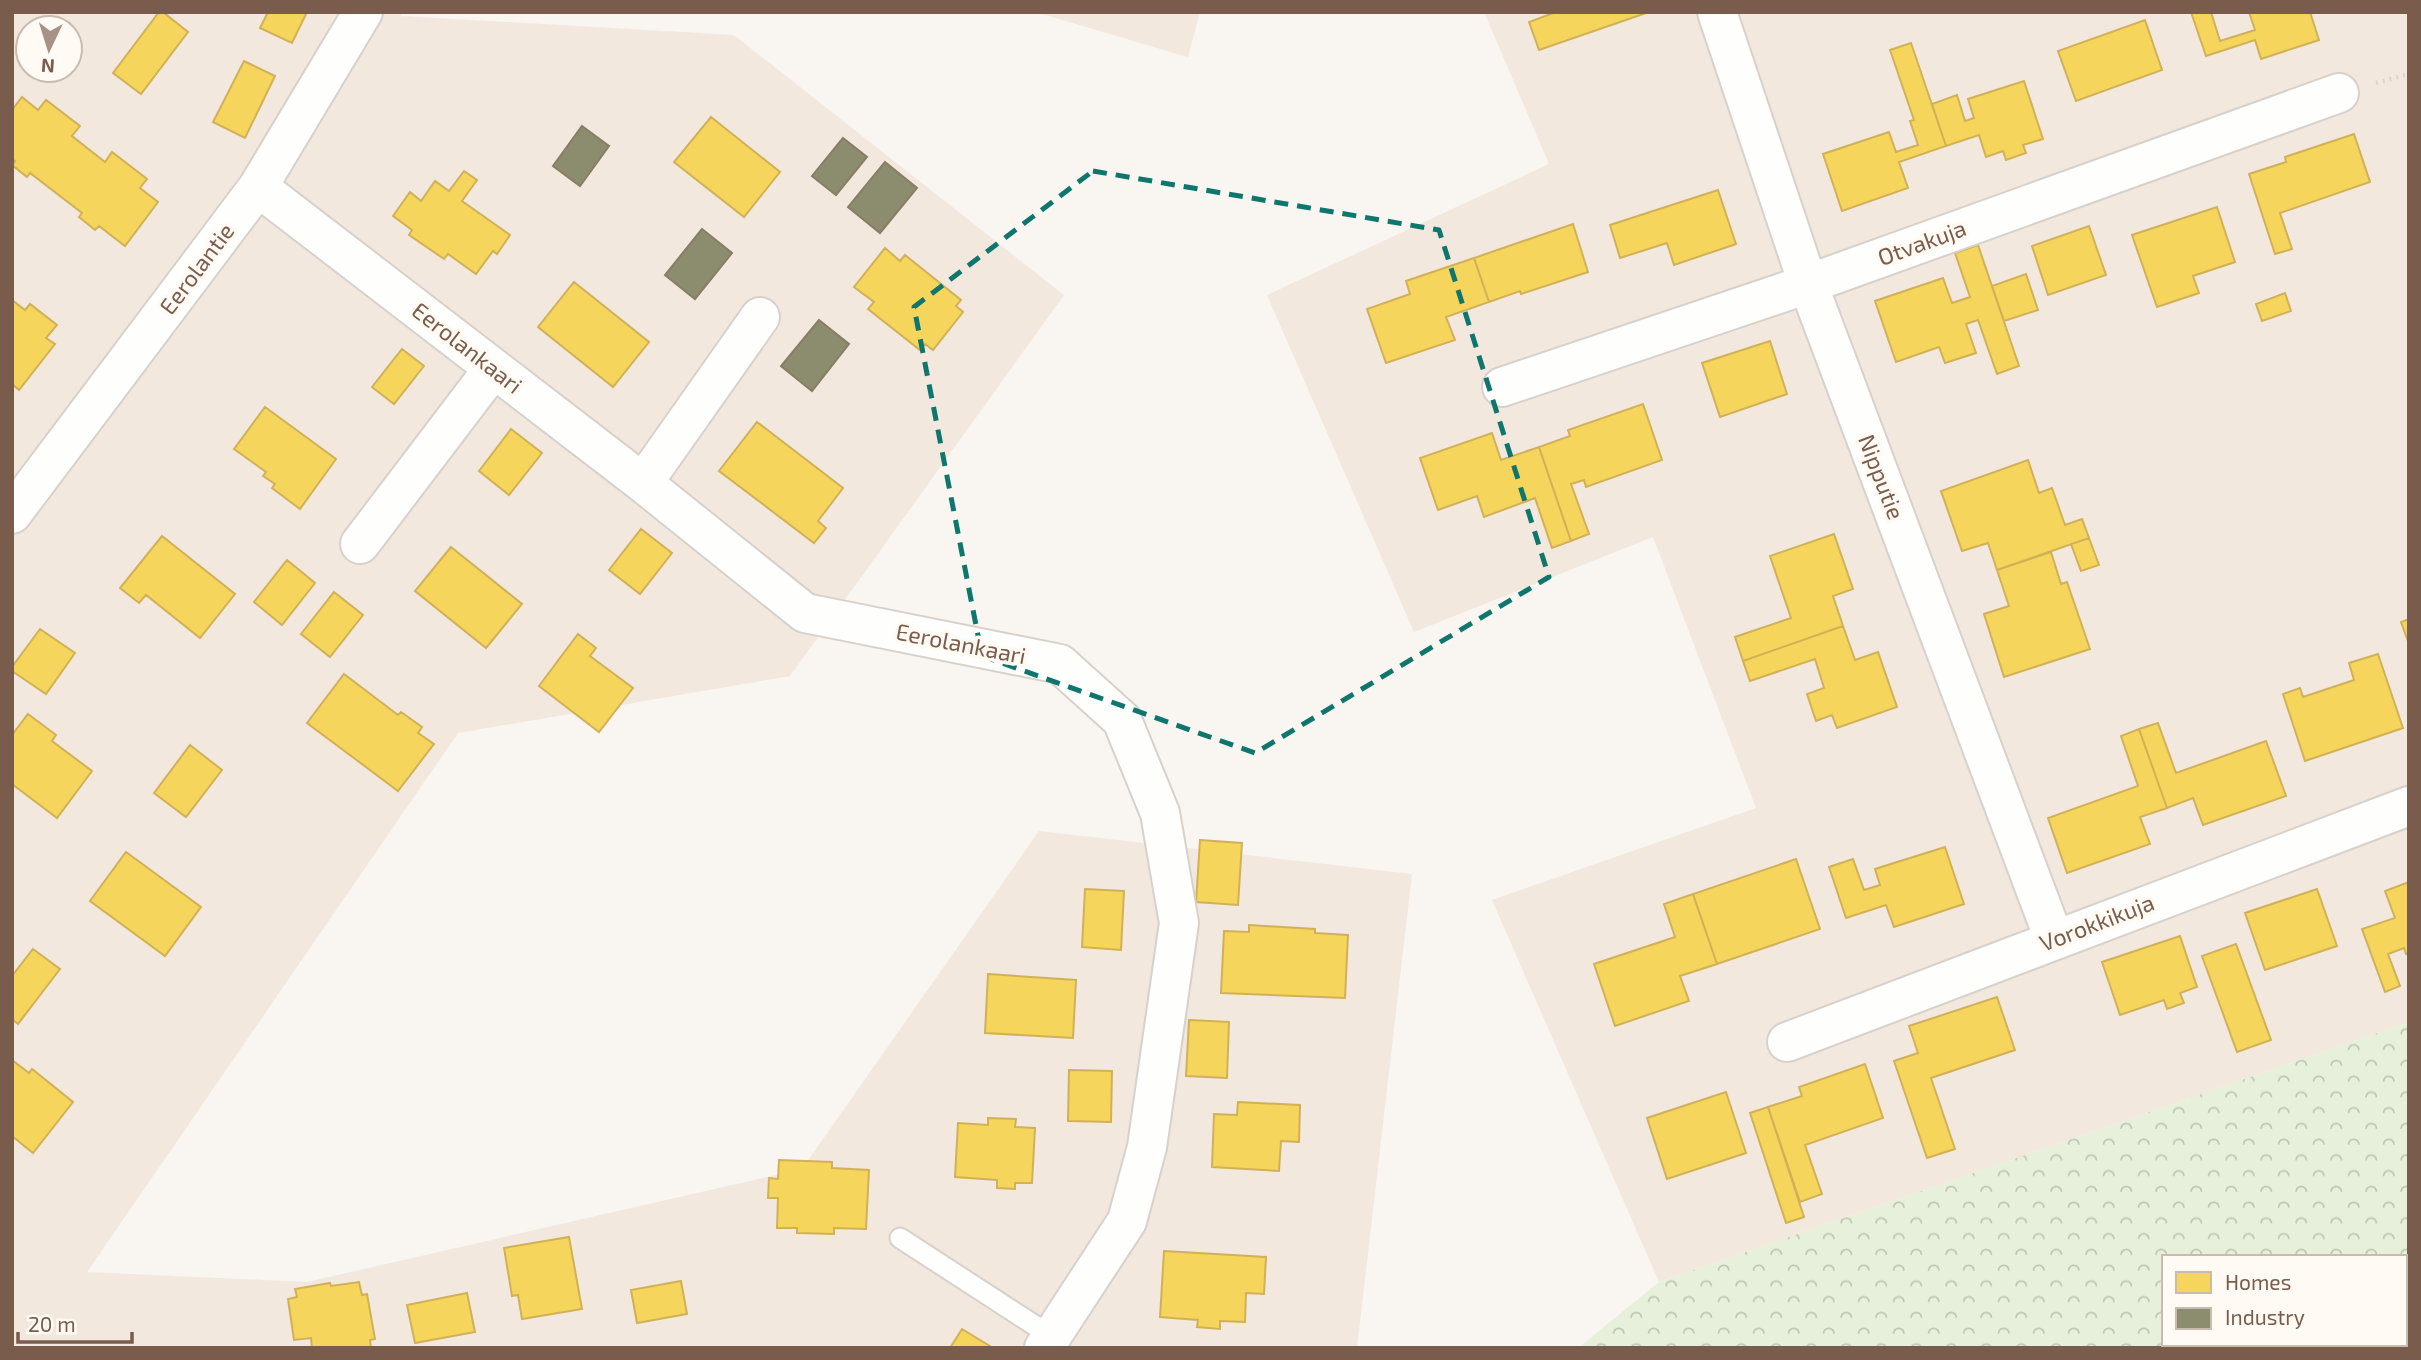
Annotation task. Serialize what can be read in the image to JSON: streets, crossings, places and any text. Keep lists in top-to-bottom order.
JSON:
{
  "streets": {
    "street": [
      "Otvakuja",
      "Eerolantie",
      "Eerolankaari",
      "Nipputie",
      "Vorokkikuja"
    ]
  },
  "crossings": [
    ["Otvakuja", "Nipputie"],
    ["Eerolantie", "Eerolankaari"],
    ["Nipputie", "Vorokkikuja"]
  ],
  "legend": ["Homes", "Industry"],
  "scale_bar": "20 m",
  "north": "bottom"
}
